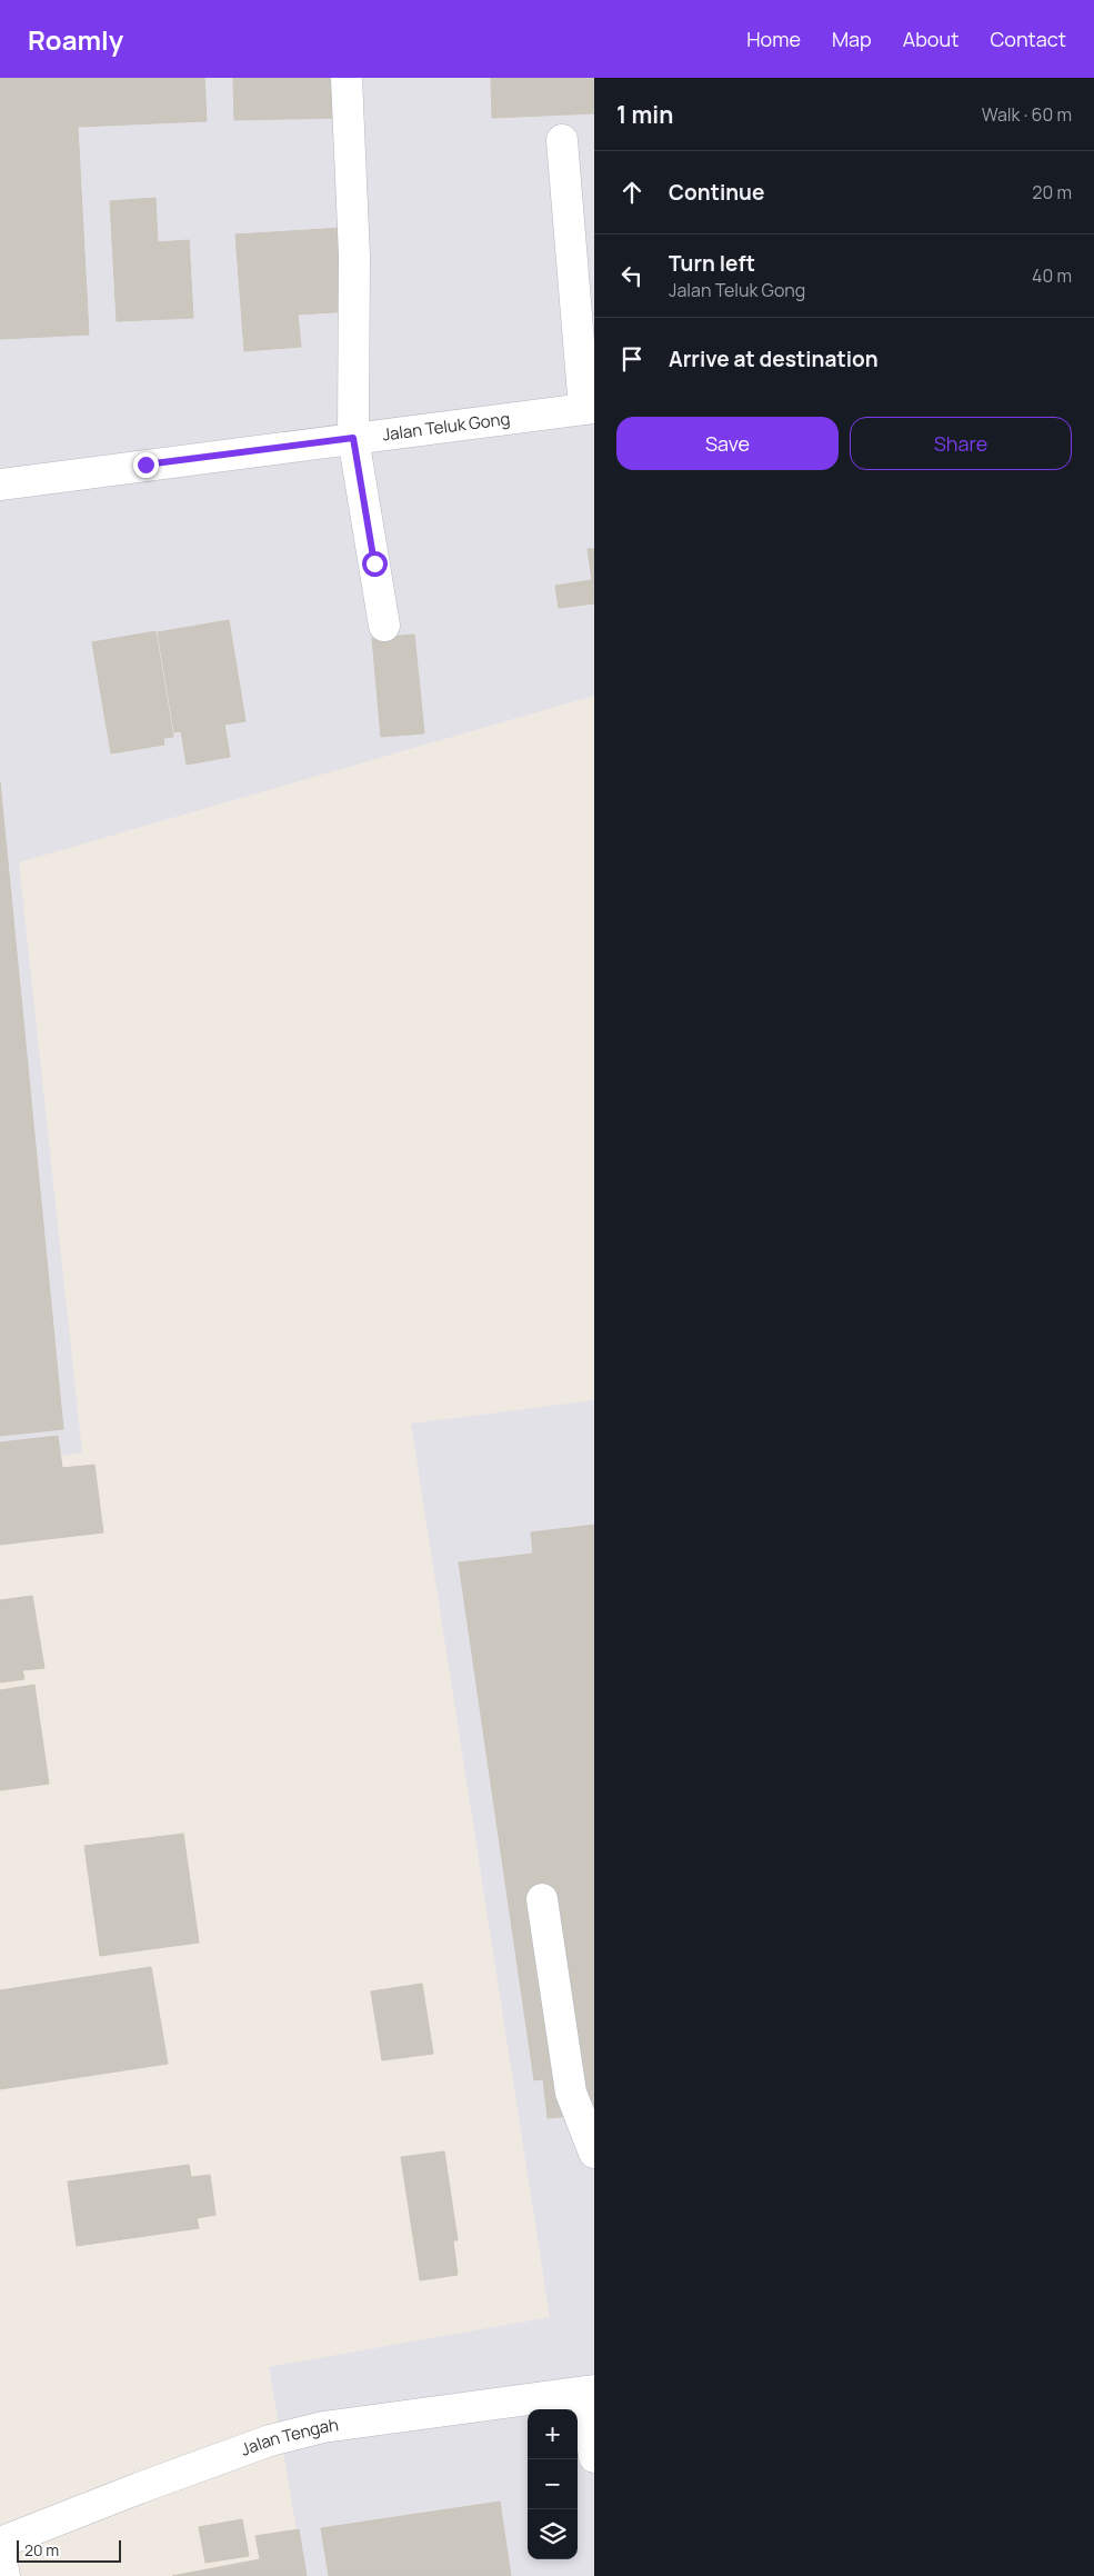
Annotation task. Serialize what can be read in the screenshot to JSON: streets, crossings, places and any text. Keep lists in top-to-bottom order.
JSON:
{
  "streets": {
    "street": ["Jalan Teluk Gong", "Jalan Tengah"]
  },
  "scale_bar": "20 m",
  "page": {
    "header": "Roamly",
    "nav": [
      "Home",
      "Map",
      "About",
      "Contact"
    ],
    "heading": ["1 min", "Walk · 60 m"],
    "list": [
      ["Continue", "20 m"],
      ["Turn left", "Jalan Teluk Gong", "40 m"],
      "Arrive at destination"
    ],
    "buttons": ["Save", "Share"],
    "map_buttons": ["+", "−"],
    "scale": "20 m"
  }
}
